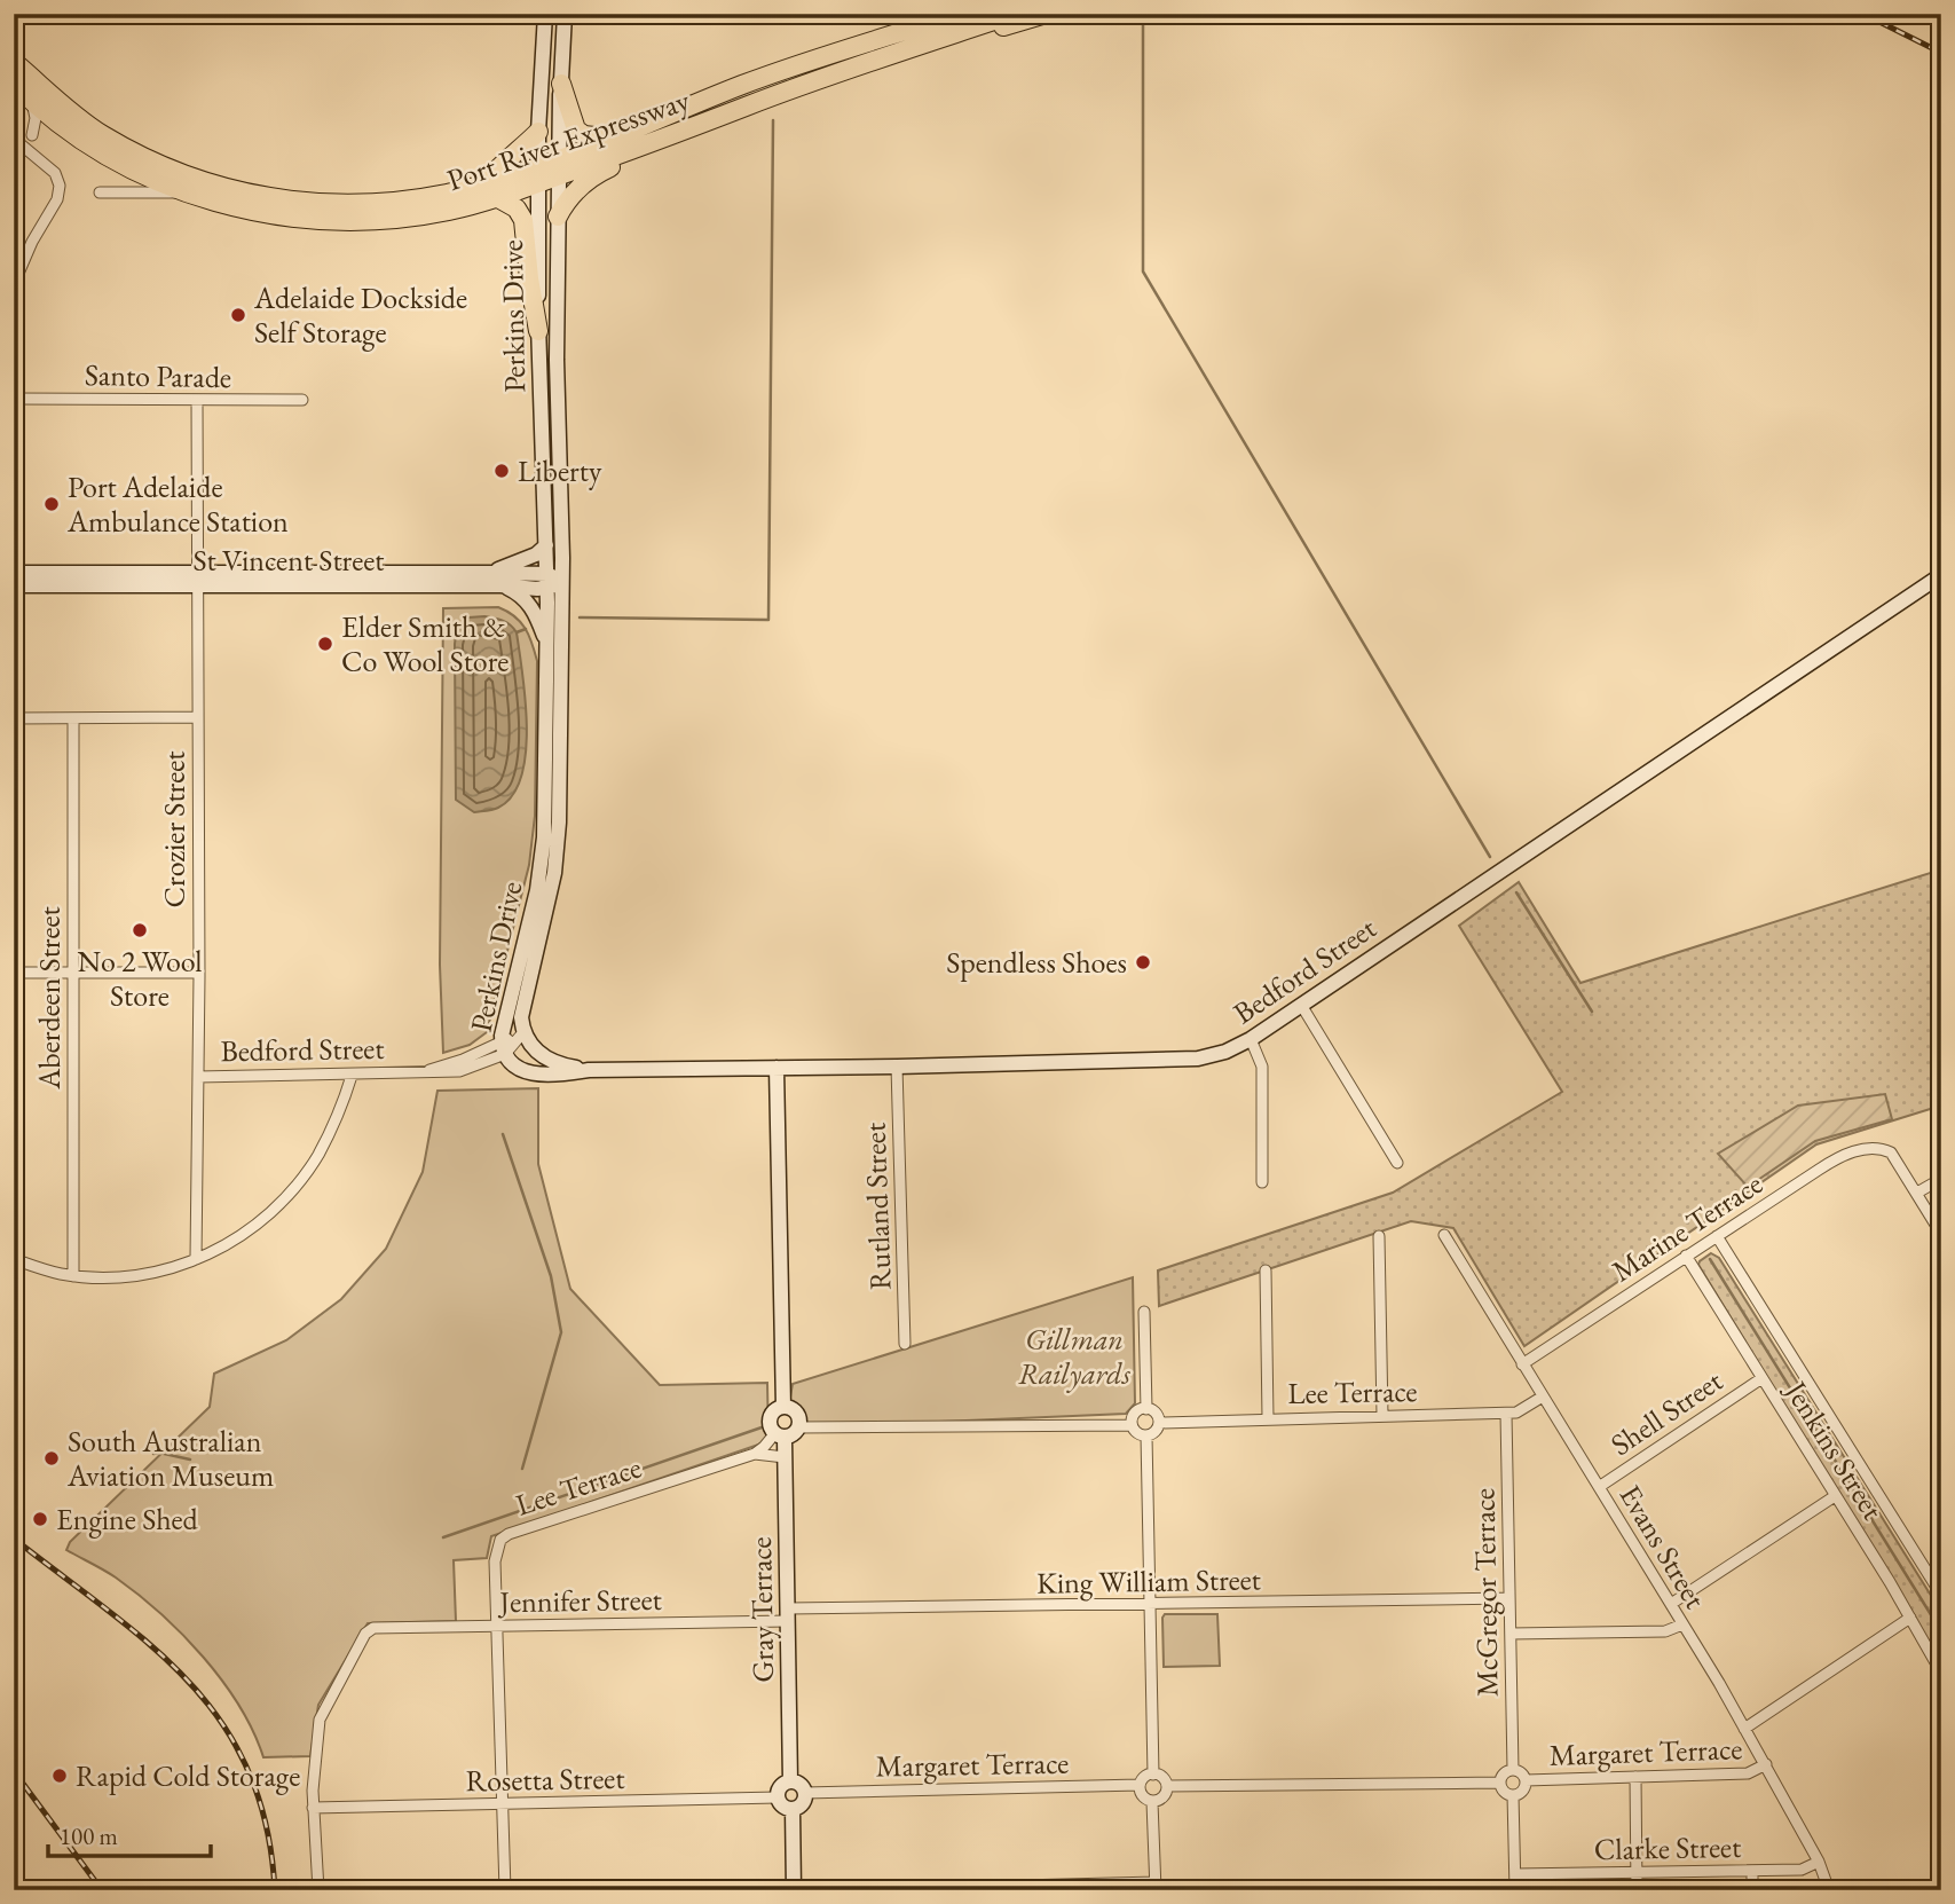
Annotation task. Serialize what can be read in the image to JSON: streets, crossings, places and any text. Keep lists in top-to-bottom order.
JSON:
{
  "streets": {
    "highway": ["Port River Expressway"],
    "street": [
      "Perkins Drive",
      "Santo Parade",
      "St Vincent Street",
      "Crozier Street",
      "Bedford Street",
      "Aberdeen Street",
      "Rutland Street",
      "Marine Terrace",
      "Lee Terrace",
      "Shell Street",
      "Jenkins Street",
      "Evans Street",
      "King William Street",
      "McGregor Terrace",
      "Jennifer Street",
      "Gray Terrace",
      "Margaret Terrace",
      "Rosetta Street",
      "Clarke Street"
    ]
  },
  "crossings": [
    ["Port River Expressway", "Perkins Drive"],
    ["Perkins Drive", "St Vincent Street"],
    ["Perkins Drive", "Bedford Street"],
    ["Santo Parade", "Crozier Street"],
    ["St Vincent Street", "Crozier Street"],
    ["Crozier Street", "Bedford Street"],
    ["Bedford Street", "Rutland Street"],
    ["Marine Terrace", "Jenkins Street"],
    ["Marine Terrace", "Evans Street"],
    ["Lee Terrace", "Evans Street"],
    ["Lee Terrace", "McGregor Terrace"],
    ["Lee Terrace", "Jennifer Street"],
    ["Lee Terrace", "Gray Terrace"],
    ["Lee Terrace", "Rosetta Street"],
    ["Shell Street", "Jenkins Street"],
    ["Shell Street", "Evans Street"],
    ["Evans Street", "Margaret Terrace"],
    ["Evans Street", "Clarke Street"],
    ["King William Street", "McGregor Terrace"],
    ["King William Street", "Jennifer Street"],
    ["King William Street", "Gray Terrace"],
    ["McGregor Terrace", "Margaret Terrace"],
    ["Jennifer Street", "Gray Terrace"],
    ["Jennifer Street", "Rosetta Street"],
    ["Gray Terrace", "Margaret Terrace"],
    ["Gray Terrace", "Rosetta Street"],
    ["Margaret Terrace", "Rosetta Street"]
  ],
  "parks": ["Gillman Railyards"],
  "places": [
    "Adelaide Dockside Self Storage",
    "Liberty",
    "Port Adelaide Ambulance Station",
    "Elder Smith & Co Wool Store",
    "No 2 Wool Store",
    "Spendless Shoes",
    "South Australian Aviation Museum",
    "Engine Shed",
    "Rapid Cold Storage"
  ],
  "scale_bar": "100 m"
}
